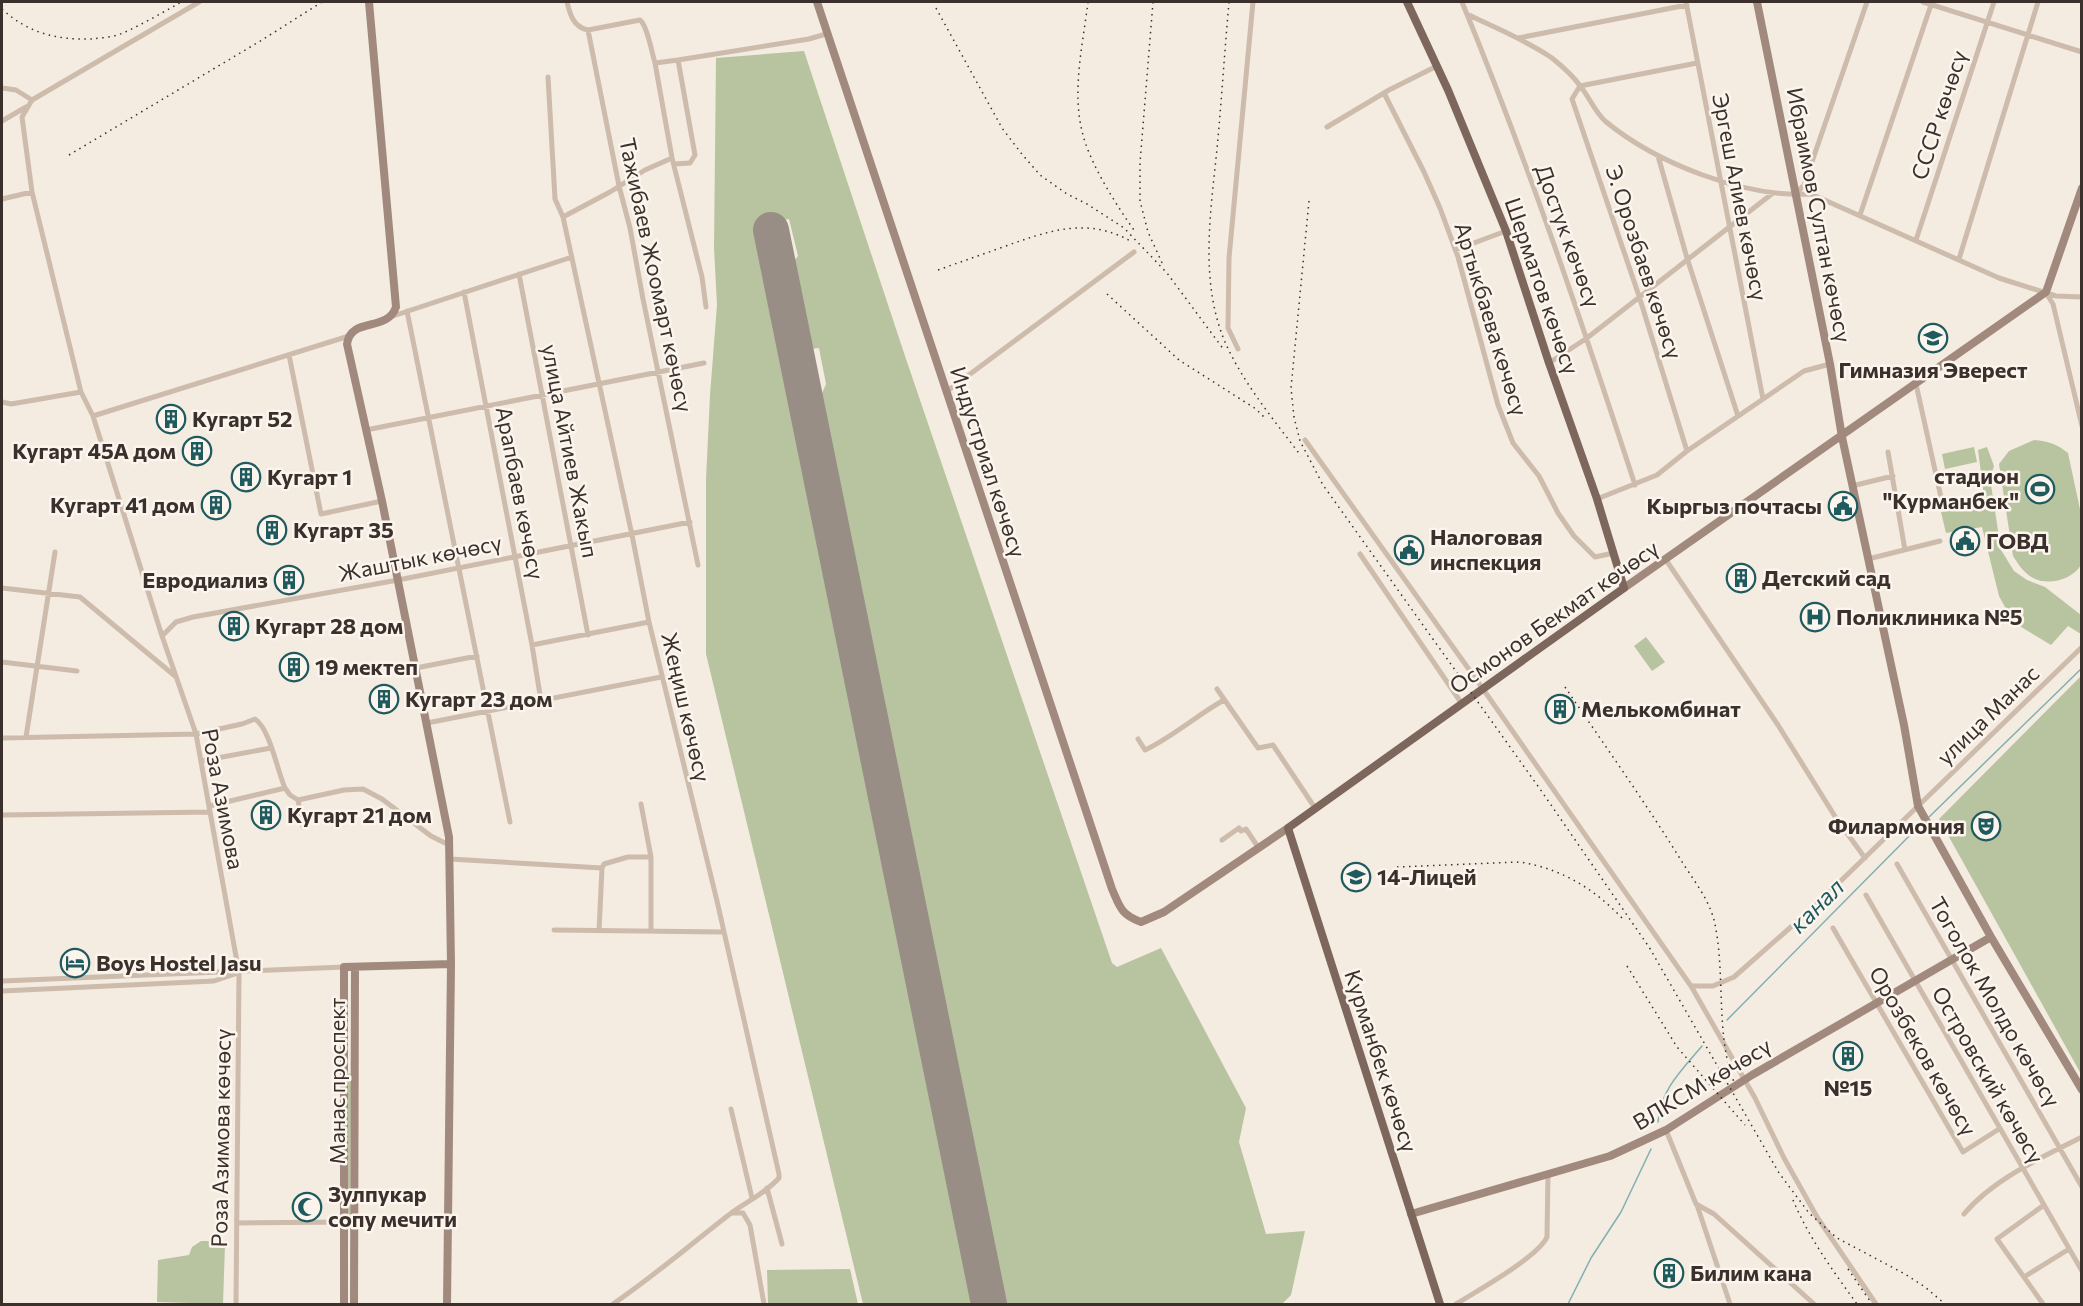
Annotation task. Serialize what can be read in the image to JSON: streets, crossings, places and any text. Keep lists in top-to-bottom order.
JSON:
{
  "streets": {
    "main road": [
      "Ибраимов Султан көчөсү",
      "Шерматов көчөсү",
      "Индустриал көчөсү",
      "Осмонов Бекмат көчөсү",
      "Курманбек көчөсү",
      "Манас проспект",
      "ВЛКСМ көчөсү"
    ],
    "street": [
      "СССР көчөсү",
      "Эргеш Алиев көчөсү",
      "Достук көчөсү",
      "Э. Орозбаев көчөсү",
      "Тажибаев Жоомарт көчөсү",
      "Артыкбаева көчөсү",
      "улица Айтиев Жакып",
      "Арапбаев көчөсү",
      "Жаштык көчөсү",
      "Жеңиш көчөсү",
      "улица Манас",
      "Роза Азимова",
      "Тоголок Молдо көчөсү",
      "Орозбеков көчөсү",
      "Островский көчөсү",
      "Роза Азимова көчөсү"
    ]
  },
  "crossings": [
    ["Ибраимов Султан көчөсү", "Осмонов Бекмат көчөсү"],
    ["Ибраимов Султан көчөсү", "улица Манас"],
    ["Ибраимов Султан көчөсү", "ВЛКСМ көчөсү"],
    ["Тажибаев Жоомарт көчөсү", "Жаштык көчөсү"],
    ["Шерматов көчөсү", "Артыкбаева көчөсү"],
    ["Шерматов көчөсү", "Осмонов Бекмат көчөсү"],
    ["улица Айтиев Жакып", "Жаштык көчөсү"],
    ["Арапбаев көчөсү", "Жаштык көчөсү"],
    ["Жаштык көчөсү", "Жеңиш көчөсү"],
    ["Жаштык көчөсү", "Роза Азимова"],
    ["Осмонов Бекмат көчөсү", "Курманбек көчөсү"],
    ["Роза Азимова", "Роза Азимова көчөсү"],
    ["Тоголок Молдо көчөсү", "ВЛКСМ көчөсү"],
    ["Орозбеков көчөсү", "Островский көчөсү"],
    ["Орозбеков көчөсү", "ВЛКСМ көчөсү"],
    ["Курманбек көчөсү", "ВЛКСМ көчөсү"],
    ["Островский көчөсү", "ВЛКСМ көчөсү"]
  ],
  "water": ["канал"],
  "places": {
    "school or university": ["Гимназия Эверест", "14-Лицей"],
    "building": [
      "Кугарт 52",
      "Кугарт 45А дом",
      "Кугарт 1",
      "Кугарт 41 дом",
      "Кугарт 35",
      "Детский сад",
      "Евродиализ",
      "Кугарт 28 дом",
      "19 мектеп",
      "Кугарт 23 дом",
      "Мелькомбинат",
      "Кугарт 21 дом",
      "№15",
      "Билим кана"
    ],
    "sports": ["стадион \"Курманбек\""],
    "public building": ["Кыргыз почтасы", "ГОВД", "Налоговая инспекция"],
    "hospital": ["Поликлиника №5"],
    "theatre": ["Филармония"],
    "hotel": ["Boys Hostel Jasu"],
    "mosque": ["Зулпукар сопу мечити"]
  }
}
